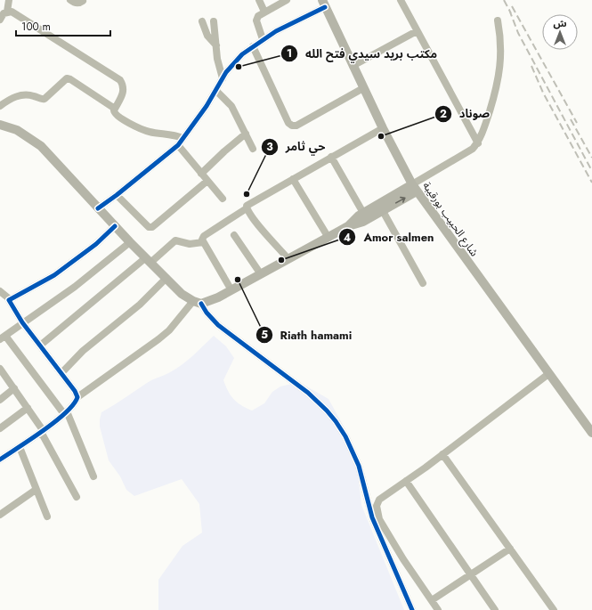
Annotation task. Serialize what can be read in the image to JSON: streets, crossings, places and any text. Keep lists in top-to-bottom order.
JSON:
{
  "streets": {
    "main road": ["شارع الحبيب بورقيبة"]
  },
  "places": [
    "مكتب بريد سيدي فتح الله",
    "صوناد",
    "حي ثامر",
    "Amor salmen",
    "Riath hamami"
  ],
  "scale_bar": "100 m",
  "north": "top"
}
